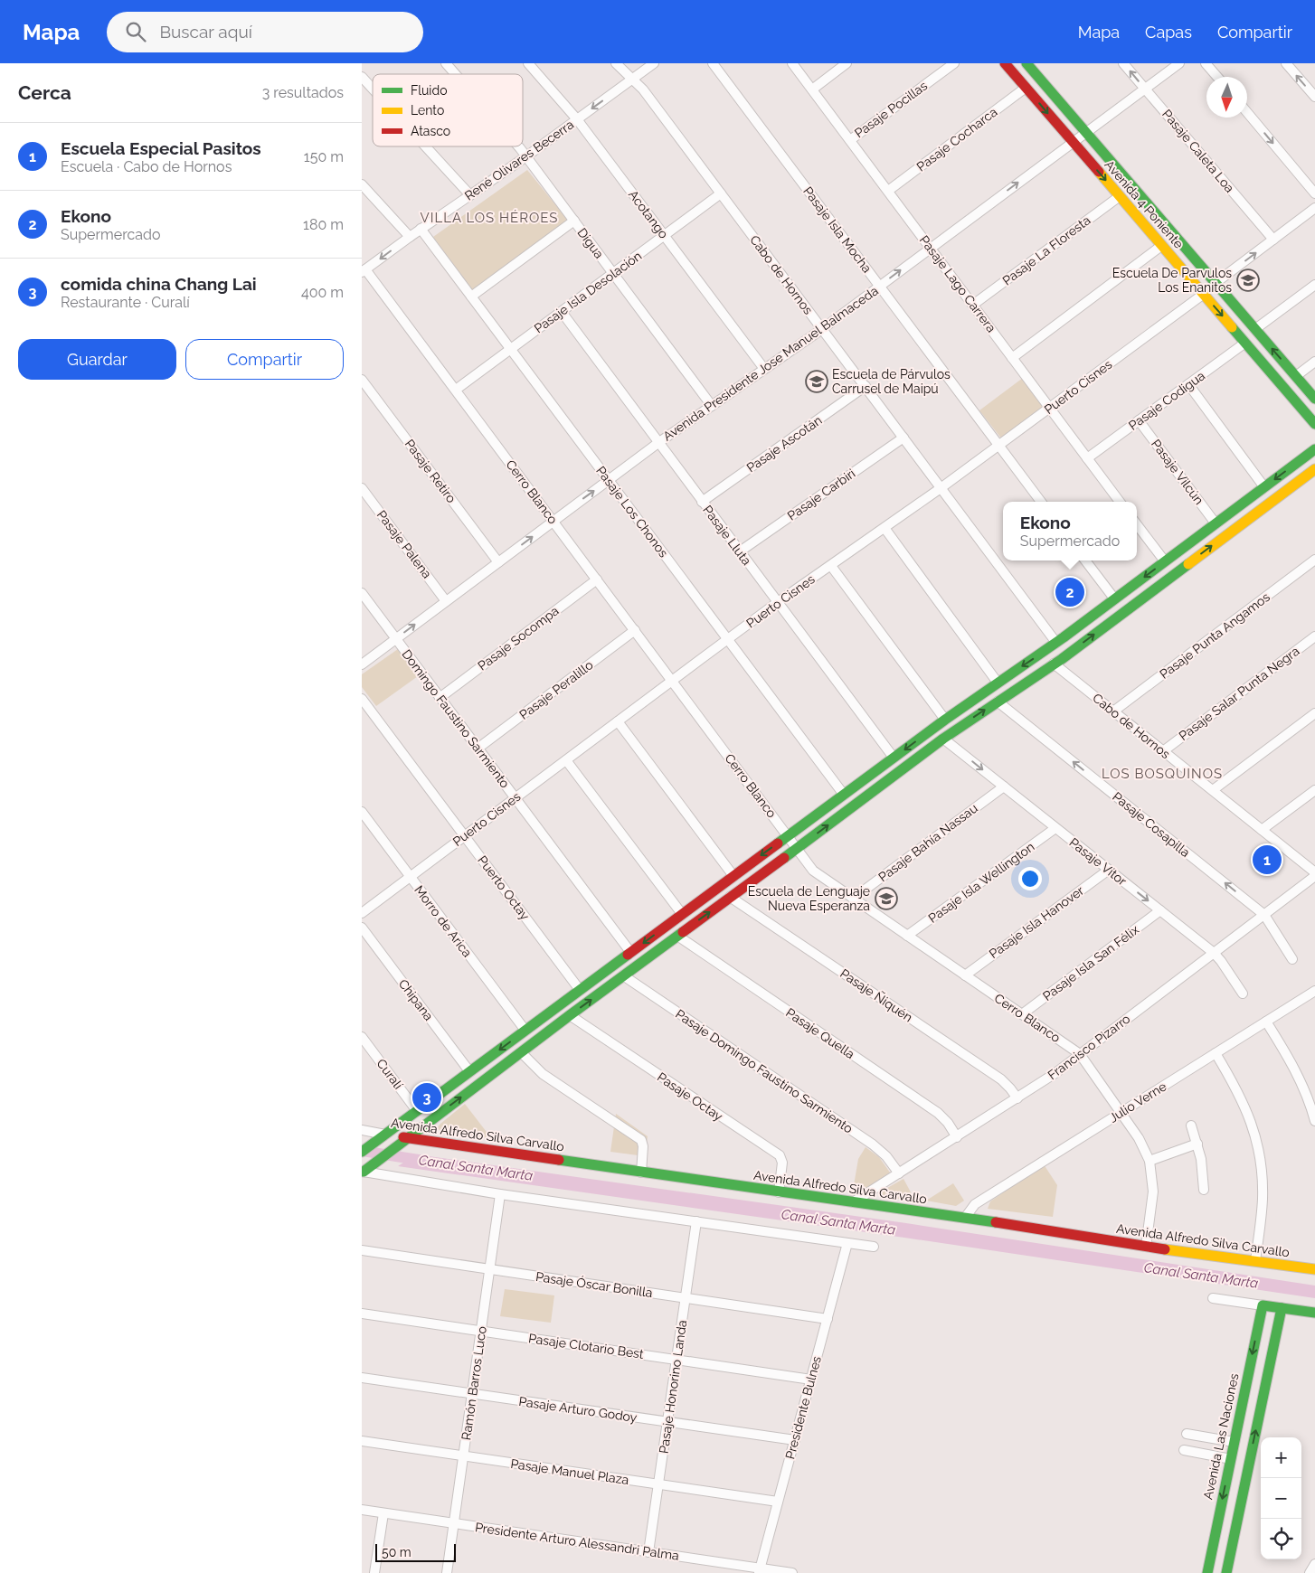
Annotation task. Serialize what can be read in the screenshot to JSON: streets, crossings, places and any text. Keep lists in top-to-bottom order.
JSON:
{
  "streets": {
    "street": [
      "Pasaje Pocillas",
      "Pasaje Cocharca",
      "Pasaje Caleta Loa",
      "René Olivares Becerra",
      "Avenida 4 Poniente",
      "Acotango",
      "Pasaje Isla Mocha",
      "Digua",
      "Pasaje La Floresta",
      "Cabo de Hornos",
      "Pasaje Lago Carrera",
      "Pasaje Isla Desolación",
      "Avenida Presidente Jose Manuel Balmaceda",
      "Puerto Cisnes",
      "Pasaje Codigua",
      "Pasaje Ascotán",
      "Pasaje Retiro",
      "Pasaje Vilcún",
      "Cerro Blanco",
      "Pasaje Carbiri",
      "Pasaje Los Chonos",
      "Pasaje Lluta",
      "Pasaje Palena",
      "Pasaje Punta Angamos",
      "Pasaje Socompa",
      "Pasaje Peralillo",
      "Pasaje Salar Punta Negra",
      "Domingo Faustino Sarmiento",
      "Pasaje Cosapilla",
      "Pasaje Bahía Nassau",
      "Pasaje Vítor",
      "Pasaje Isla Wellington",
      "Puerto Octay",
      "Morro de Arica",
      "Pasaje Isla Hanover",
      "Pasaje Isla San Félix",
      "Pasaje Ñiquén",
      "Chipana",
      "Pasaje Quella",
      "Francisco Pizarro",
      "Pasaje Domingo Faustino Sarmiento",
      "Curalí",
      "Pasaje Octay",
      "Julio Verne",
      "Avenida Alfredo Silva Carvallo",
      "Pasaje Óscar Bonilla",
      "Pasaje Clotario Best",
      "Ramón Barros Luco",
      "Pasaje Honorino Landa",
      "Presidente Bulnes",
      "Pasaje Arturo Godoy",
      "Avenida Las Naciones",
      "Pasaje Manuel Plaza",
      "Presidente Arturo Alessandri Palma"
    ]
  },
  "crossings": [
    ["Pasaje Pocillas", "Pasaje Lago Carrera"],
    ["Pasaje Cocharca", "Avenida 4 Poniente"],
    ["Pasaje Cocharca", "Pasaje Lago Carrera"],
    ["Pasaje Caleta Loa", "Avenida Presidente Jose Manuel Balmaceda"],
    ["René Olivares Becerra", "Acotango"],
    ["René Olivares Becerra", "Digua"],
    ["René Olivares Becerra", "Cabo de Hornos"],
    ["René Olivares Becerra", "Cerro Blanco"],
    ["René Olivares Becerra", "Pasaje Los Chonos"],
    ["Avenida 4 Poniente", "Pasaje La Floresta"],
    ["Avenida 4 Poniente", "Avenida Presidente Jose Manuel Balmaceda"],
    ["Avenida 4 Poniente", "Puerto Cisnes"],
    ["Avenida 4 Poniente", "Pasaje Codigua"],
    ["Acotango", "Pasaje Isla Desolación"],
    ["Acotango", "Avenida Presidente Jose Manuel Balmaceda"],
    ["Pasaje Isla Mocha", "Avenida Presidente Jose Manuel Balmaceda"],
    ["Pasaje Isla Mocha", "Puerto Cisnes"],
    ["Digua", "Pasaje Isla Desolación"],
    ["Digua", "Avenida Presidente Jose Manuel Balmaceda"],
    ["Pasaje La Floresta", "Pasaje Lago Carrera"],
    ["Cabo de Hornos", "Pasaje Isla Desolación"],
    ["Cabo de Hornos", "Avenida Presidente Jose Manuel Balmaceda"],
    ["Cabo de Hornos", "Puerto Cisnes"],
    ["Cabo de Hornos", "Pasaje Ascotán"],
    ["Cabo de Hornos", "Pasaje Carbiri"],
    ["Cabo de Hornos", "Pasaje Punta Angamos"],
    ["Cabo de Hornos", "Pasaje Salar Punta Negra"],
    ["Pasaje Lago Carrera", "Avenida Presidente Jose Manuel Balmaceda"],
    ["Pasaje Lago Carrera", "Puerto Cisnes"],
    ["Pasaje Lago Carrera", "Pasaje Codigua"],
    ["Pasaje Isla Desolación", "Cerro Blanco"],
    ["Pasaje Isla Desolación", "Pasaje Los Chonos"],
    ["Pasaje Isla Desolación", "Pasaje Lluta"],
    ["Avenida Presidente Jose Manuel Balmaceda", "Pasaje Retiro"],
    ["Avenida Presidente Jose Manuel Balmaceda", "Cerro Blanco"],
    ["Avenida Presidente Jose Manuel Balmaceda", "Pasaje Los Chonos"],
    ["Avenida Presidente Jose Manuel Balmaceda", "Pasaje Lluta"],
    ["Avenida Presidente Jose Manuel Balmaceda", "Pasaje Palena"],
    ["Avenida Presidente Jose Manuel Balmaceda", "Domingo Faustino Sarmiento"],
    ["Puerto Cisnes", "Cerro Blanco"],
    ["Puerto Cisnes", "Pasaje Los Chonos"],
    ["Puerto Cisnes", "Pasaje Lluta"],
    ["Puerto Cisnes", "Domingo Faustino Sarmiento"],
    ["Puerto Cisnes", "Puerto Octay"],
    ["Puerto Cisnes", "Morro de Arica"],
    ["Pasaje Codigua", "Pasaje Vilcún"],
    ["Pasaje Ascotán", "Pasaje Lluta"],
    ["Cerro Blanco", "Pasaje Socompa"],
    ["Cerro Blanco", "Pasaje Peralillo"],
    ["Cerro Blanco", "Pasaje Bahía Nassau"],
    ["Cerro Blanco", "Pasaje Isla Wellington"],
    ["Cerro Blanco", "Pasaje Isla Hanover"],
    ["Cerro Blanco", "Pasaje Isla San Félix"],
    ["Cerro Blanco", "Francisco Pizarro"],
    ["Cerro Blanco", "Julio Verne"],
    ["Cerro Blanco", "Avenida Alfredo Silva Carvallo"],
    ["Pasaje Carbiri", "Pasaje Lluta"],
    ["Pasaje Socompa", "Domingo Faustino Sarmiento"],
    ["Pasaje Peralillo", "Domingo Faustino Sarmiento"],
    ["Pasaje Cosapilla", "Francisco Pizarro"],
    ["Pasaje Bahía Nassau", "Pasaje Vítor"],
    ["Pasaje Vítor", "Pasaje Isla Wellington"],
    ["Pasaje Vítor", "Pasaje Isla Hanover"],
    ["Pasaje Vítor", "Pasaje Isla San Félix"],
    ["Pasaje Vítor", "Francisco Pizarro"],
    ["Pasaje Ñiquén", "Francisco Pizarro"],
    ["Pasaje Quella", "Francisco Pizarro"],
    ["Francisco Pizarro", "Pasaje Domingo Faustino Sarmiento"],
    ["Francisco Pizarro", "Avenida Alfredo Silva Carvallo"],
    ["Pasaje Octay", "Avenida Alfredo Silva Carvallo"],
    ["Julio Verne", "Avenida Alfredo Silva Carvallo"],
    ["Pasaje Óscar Bonilla", "Ramón Barros Luco"],
    ["Pasaje Óscar Bonilla", "Pasaje Honorino Landa"],
    ["Pasaje Óscar Bonilla", "Presidente Bulnes"],
    ["Pasaje Clotario Best", "Ramón Barros Luco"],
    ["Pasaje Clotario Best", "Pasaje Honorino Landa"],
    ["Pasaje Clotario Best", "Presidente Bulnes"],
    ["Ramón Barros Luco", "Pasaje Arturo Godoy"],
    ["Ramón Barros Luco", "Pasaje Manuel Plaza"],
    ["Ramón Barros Luco", "Presidente Arturo Alessandri Palma"],
    ["Pasaje Honorino Landa", "Pasaje Arturo Godoy"],
    ["Pasaje Honorino Landa", "Pasaje Manuel Plaza"],
    ["Pasaje Honorino Landa", "Presidente Arturo Alessandri Palma"],
    ["Presidente Bulnes", "Pasaje Arturo Godoy"],
    ["Presidente Bulnes", "Pasaje Manuel Plaza"],
    ["Presidente Bulnes", "Presidente Arturo Alessandri Palma"]
  ],
  "one_way": [
    "René Olivares Becerra",
    "Avenida Presidente Jose Manuel Balmaceda",
    "Pasaje Cosapilla",
    "Pasaje Vítor"
  ],
  "districts": ["VILLA LOS HÉROES", "LOS BOSQUINOS"],
  "water": ["Canal Santa Marta"],
  "places": {
    "school or university": ["Escuela De Parvulos Los Enanitos", "Escuela de Párvulos Carrusel de Maipú", "Escuela de Lenguaje Nueva Esperanza"]
  },
  "legend": ["Fluido", "Lento", "Atasco"],
  "scale_bar": "50 m",
  "north": "bottom",
  "page": {
    "header": "Mapa",
    "search": "Buscar aquí",
    "nav": ["Mapa", "Capas", "Compartir"],
    "heading": ["Cerca", "3 resultados"],
    "list": [
      {
        "mark": "1",
        "name": "Escuela Especial Pasitos",
        "note": "Escuela · Cabo de Hornos",
        "value": "150 m"
      },
      {
        "mark": "2",
        "name": "Ekono",
        "note": "Supermercado",
        "value": "180 m"
      },
      {
        "mark": "3",
        "name": "comida china Chang Lai",
        "note": "Restaurante · Curalí",
        "value": "400 m"
      }
    ],
    "buttons": ["Guardar", "Compartir"],
    "popup": ["Ekono", "Supermercado"],
    "pins": ["2", "1", "3"],
    "map_buttons": ["+", "−"],
    "scale": "50 m"
  }
}
